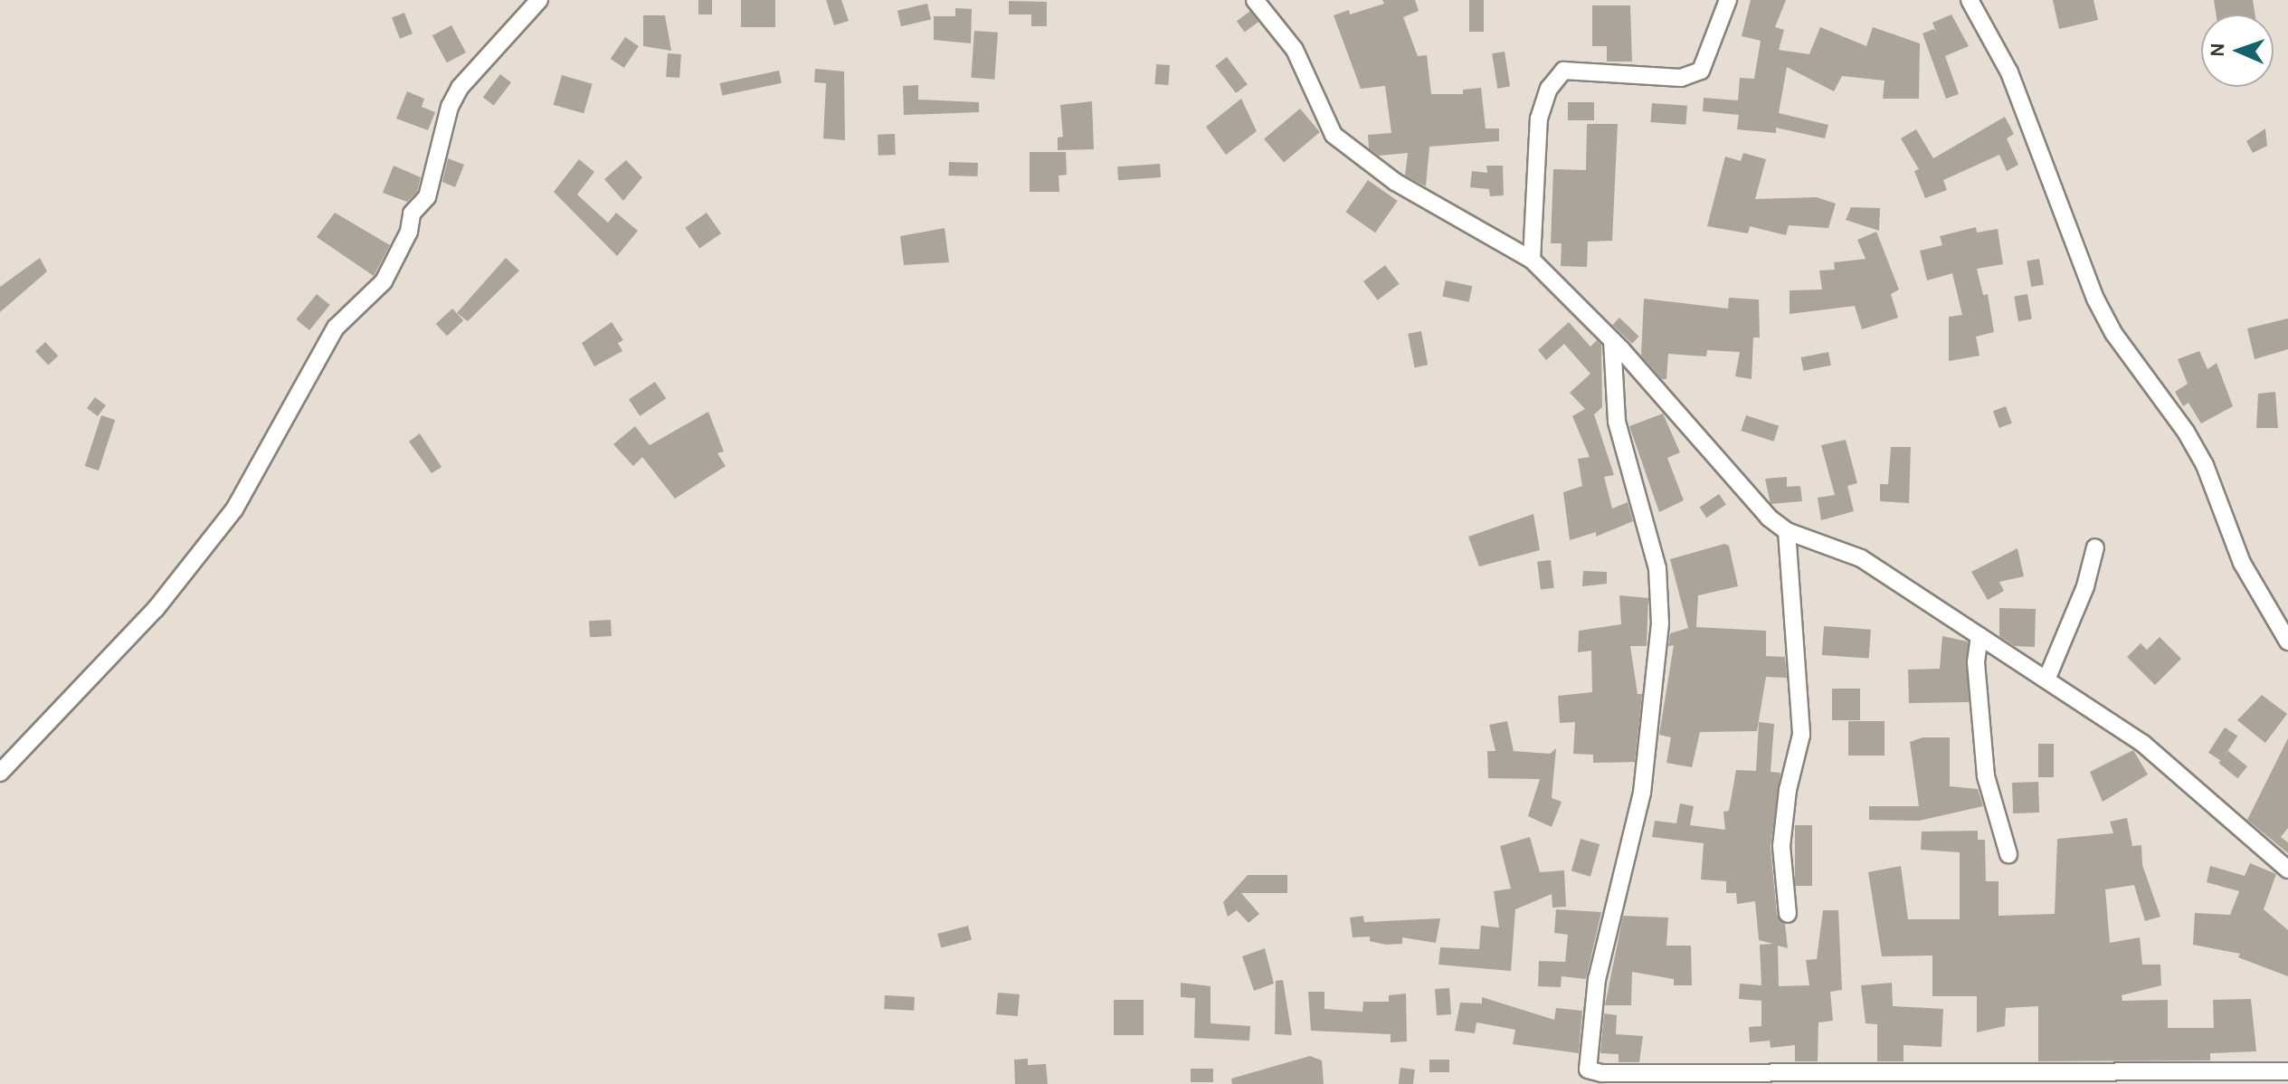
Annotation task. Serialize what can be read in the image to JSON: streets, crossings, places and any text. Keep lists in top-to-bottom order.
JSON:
{
  "north": "left"
}
